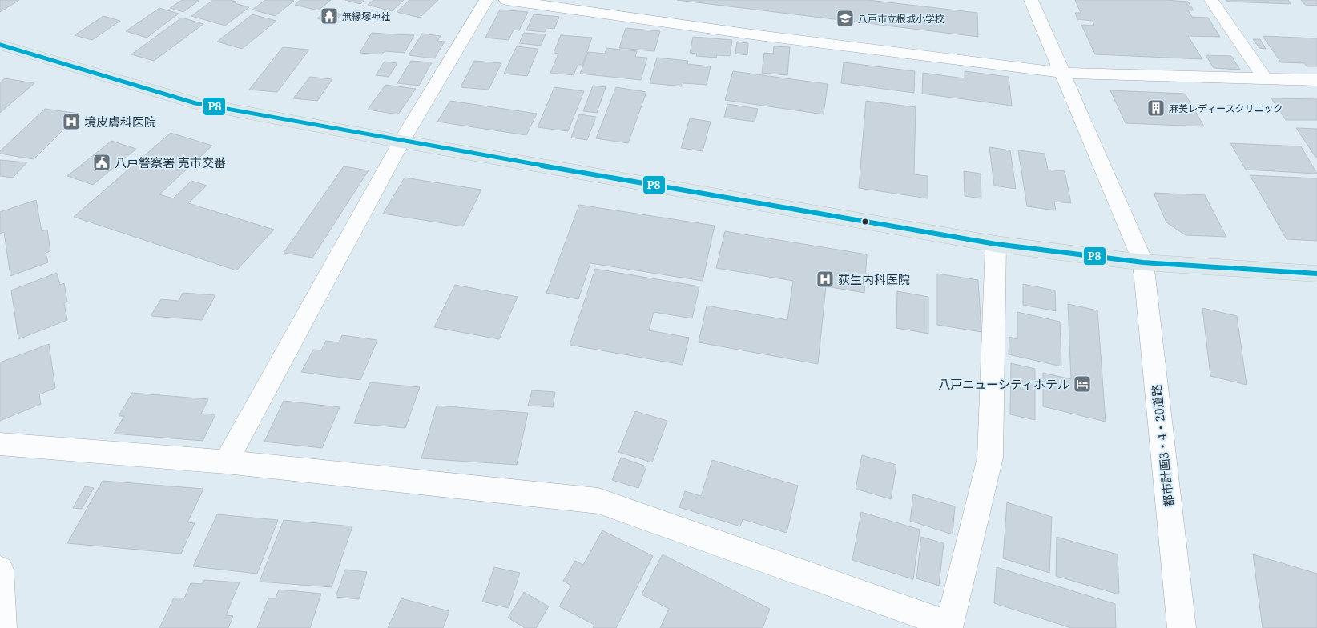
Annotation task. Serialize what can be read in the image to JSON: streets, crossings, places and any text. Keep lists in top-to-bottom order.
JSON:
{
  "streets": {
    "street": ["都市計画3・4・20道路"]
  },
  "places": {
    "temple": ["無縁塚神社"],
    "school or university": ["八戸市立根城小学校"],
    "building": ["麻美レディースクリニック"],
    "hospital": ["境皮膚科医院", "荻生内科医院"],
    "public building": ["八戸警察署 売市交番"],
    "hotel": ["八戸ニューシティホテル"]
  },
  "lines": ["transit line P8"]
}
